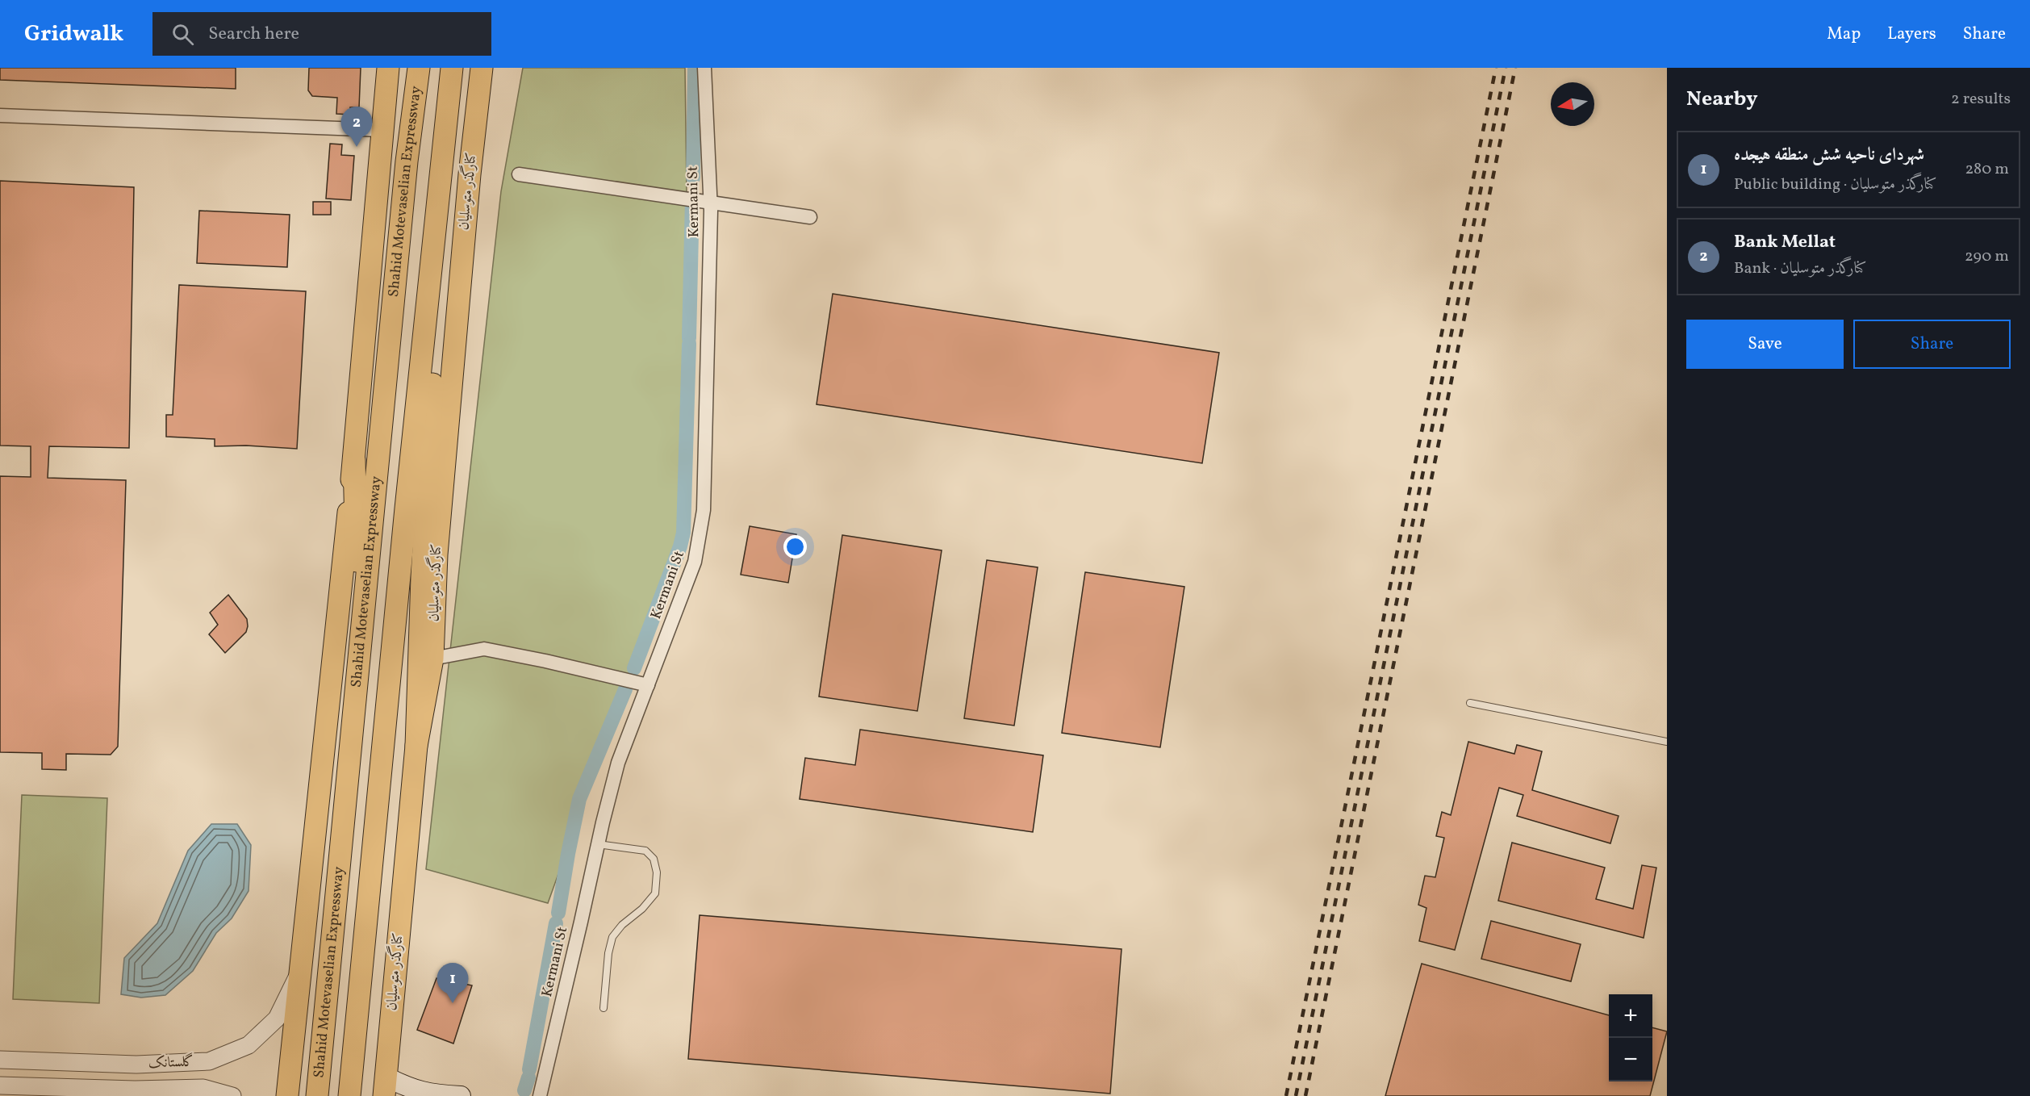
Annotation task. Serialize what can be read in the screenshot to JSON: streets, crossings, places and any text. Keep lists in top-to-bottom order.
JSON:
{
  "streets": {
    "main road": ["Shahid Motevaselian Expressway", "کنارگذر متوسلیان"],
    "street": ["Kermani St", "گلستانک"]
  },
  "north": "left",
  "page": {
    "header": "Gridwalk",
    "search": "Search here",
    "nav": ["Map", "Layers", "Share"],
    "heading": ["Nearby", "2 results"],
    "pins": ["2", "1"],
    "list": [
      {
        "mark": "1",
        "name": "شهردای ناحیه شش منطقه هیجده",
        "note": "Public building · کنارگذر متوسلیان",
        "value": "280 m"
      },
      {
        "mark": "2",
        "name": "Bank Mellat",
        "note": "Bank · کنارگذر متوسلیان",
        "value": "290 m"
      }
    ],
    "buttons": ["Save", "Share"],
    "map_buttons": ["+", "−"]
  }
}
